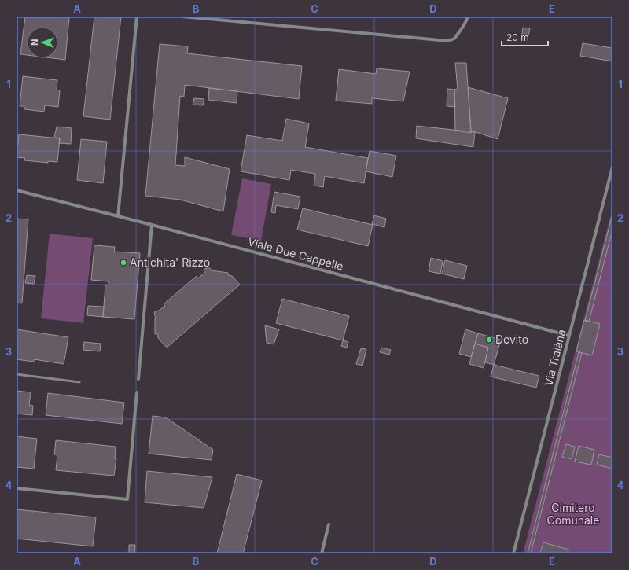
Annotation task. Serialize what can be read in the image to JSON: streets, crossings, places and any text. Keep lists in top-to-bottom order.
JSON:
{
  "streets": {
    "street": ["Viale Due Cappelle", "Via Traiàna"]
  },
  "crossings": [
    ["Viale Due Cappelle", "Via Traiàna"]
  ],
  "parks": ["Cimitero Comunale"],
  "places": ["Antichita' Rizzo", "Devito"],
  "scale_bar": "20 m",
  "north": "left",
  "grid": {
    "columns": [
      "A",
      "B",
      "C",
      "D",
      "E"
    ],
    "rows": [
      "1",
      "2",
      "3",
      "4"
    ]
  }
}
